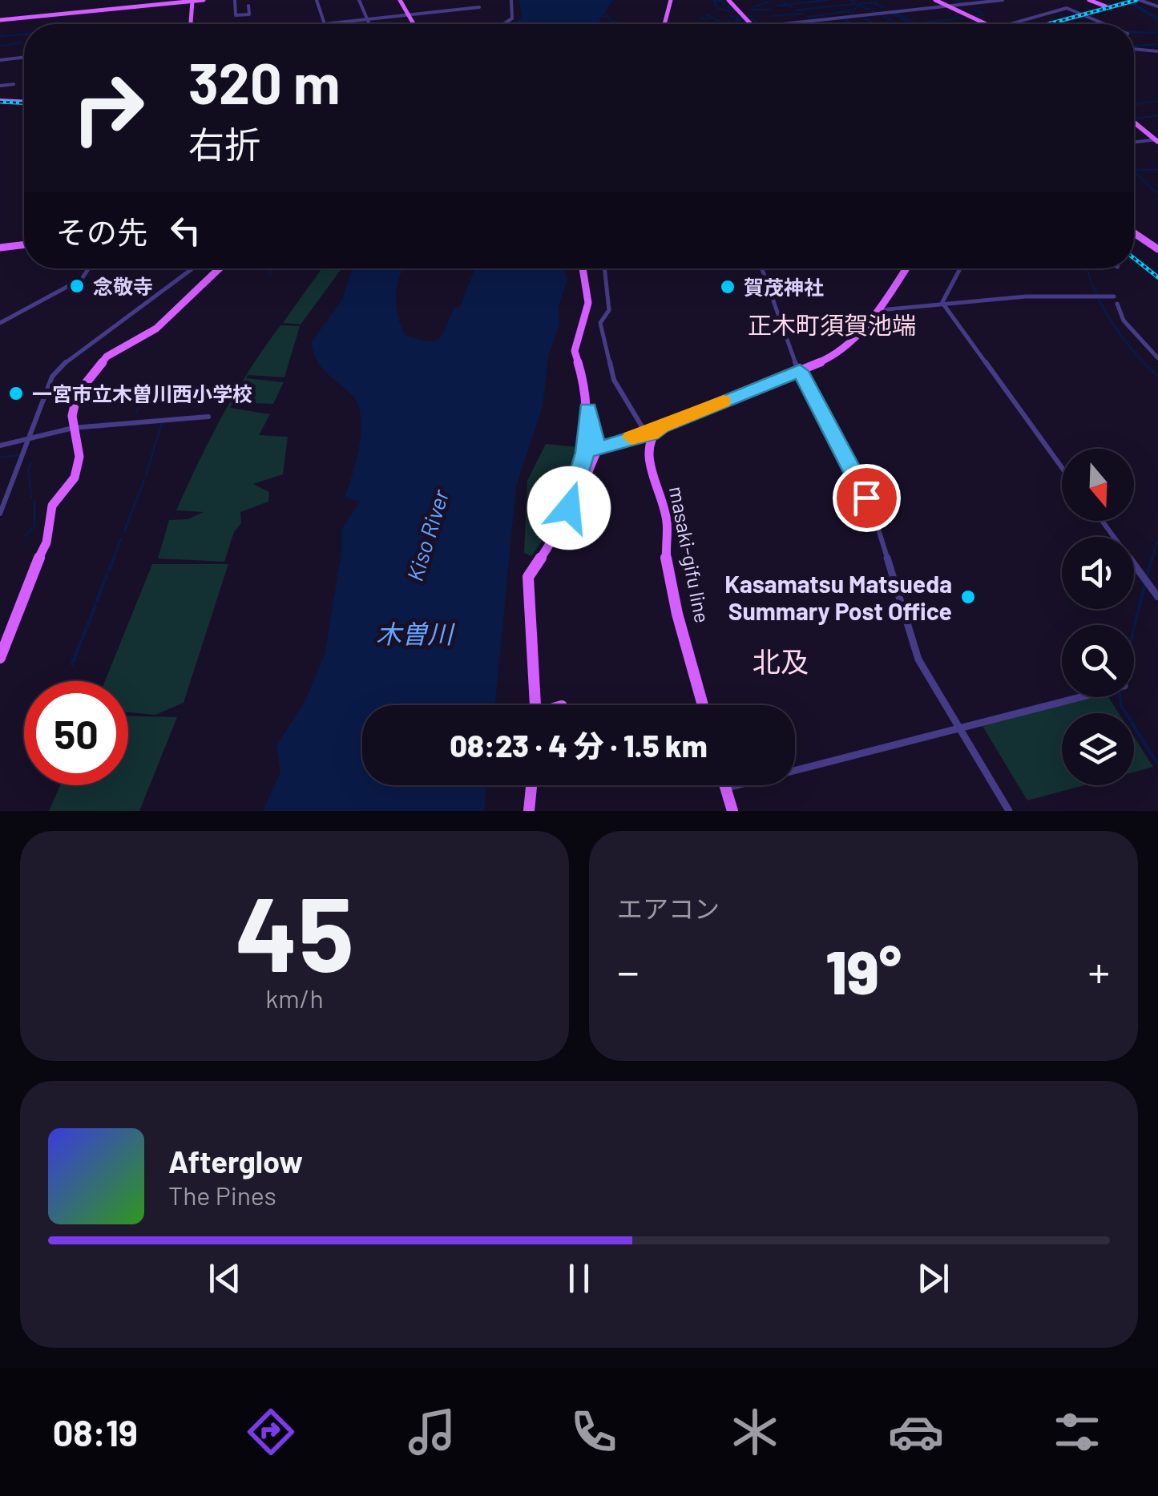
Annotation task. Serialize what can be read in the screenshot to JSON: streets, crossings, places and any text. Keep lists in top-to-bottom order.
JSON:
{
  "streets": {
    "main road": ["masaki-gifu line"]
  },
  "districts": ["正木町須賀池端", "北及"],
  "water": ["Kiso River", "木曽川"],
  "places": [
    "念敬寺",
    "賀茂神社",
    "一宮市立木曽川西小学校",
    "Kasamatsu Matsueda Summary Post Office"
  ],
  "north": "bottom",
  "page": {
    "turn": ["320 m", "右折"],
    "then": "その先",
    "limit": "50",
    "trip": "08:23 · 4 分 · 1.5 km",
    "tile": [
      ["45", "km/h"],
      "エアコン"
    ],
    "heat": ["−", "19°", "+"],
    "song": ["Afterglow", "The Pines"],
    "tabs": "08:19"
  }
}
